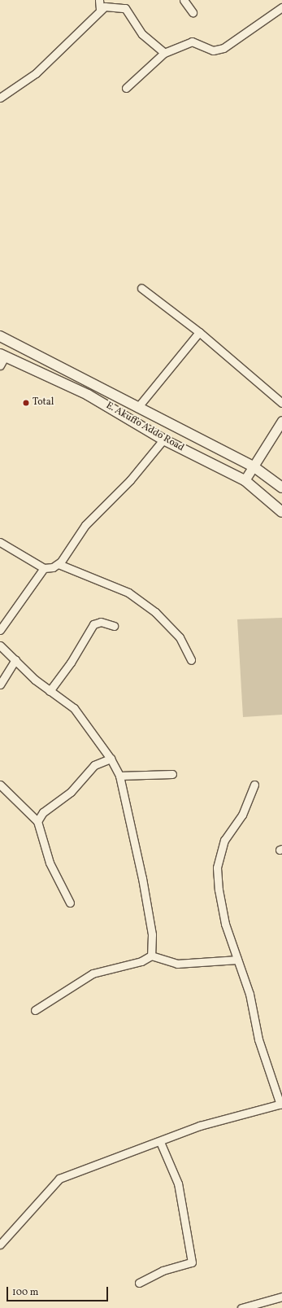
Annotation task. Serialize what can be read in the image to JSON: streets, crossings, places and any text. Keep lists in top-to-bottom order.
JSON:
{
  "streets": {
    "main road": ["E. Akuffo Addo Road"]
  },
  "places": ["Total"],
  "scale_bar": "100 m"
}
